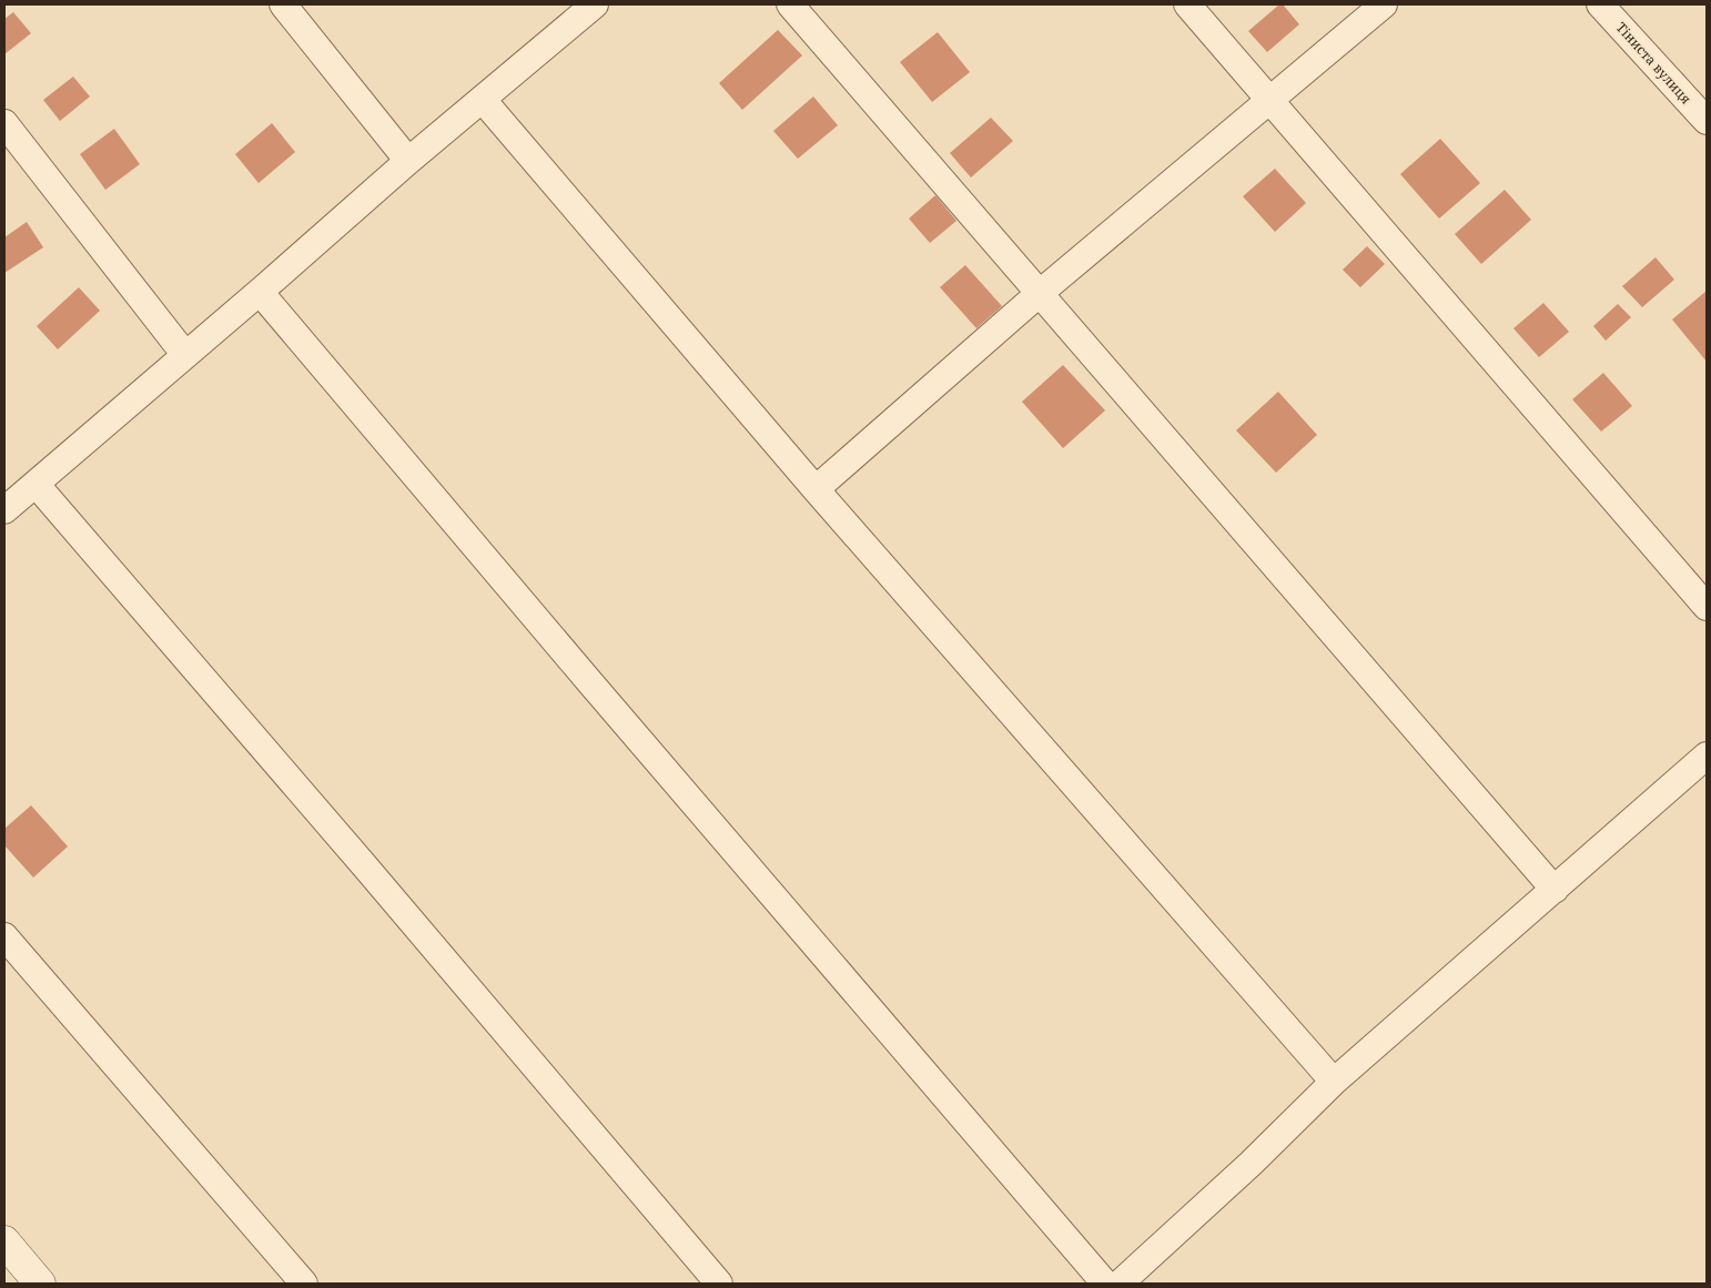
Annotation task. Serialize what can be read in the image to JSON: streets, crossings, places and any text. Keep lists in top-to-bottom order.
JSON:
{
  "streets": {
    "street": ["Тіниста вулиця"]
  }
}
